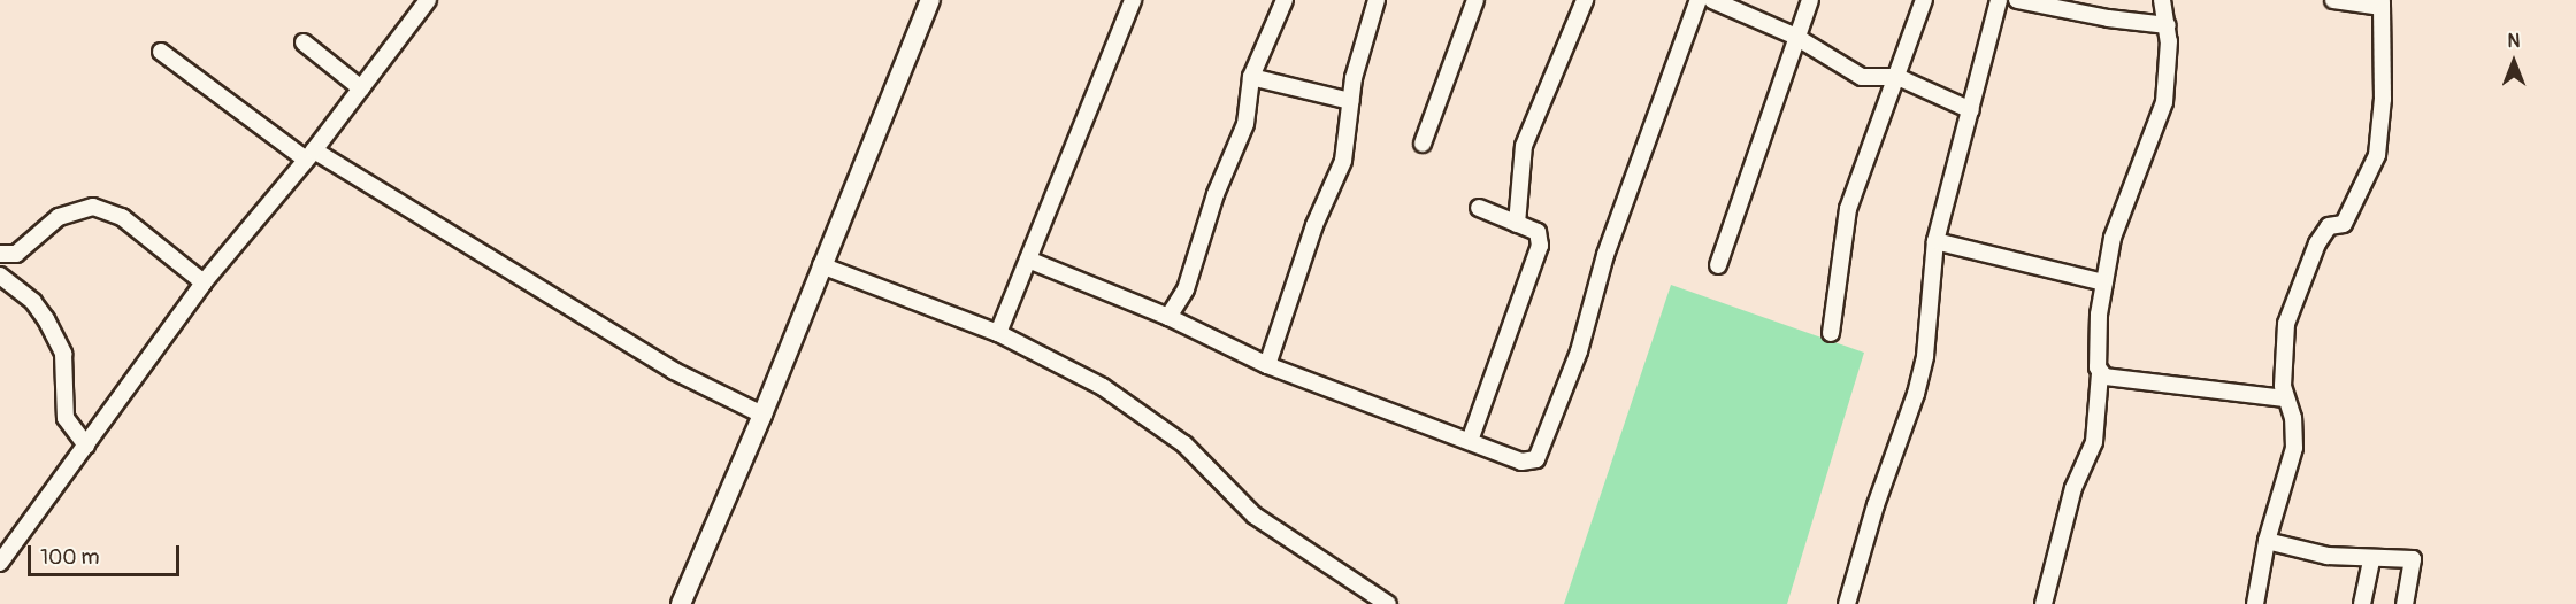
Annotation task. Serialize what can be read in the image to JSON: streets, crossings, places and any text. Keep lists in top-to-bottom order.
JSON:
{
  "scale_bar": "100 m",
  "north": "top"
}
